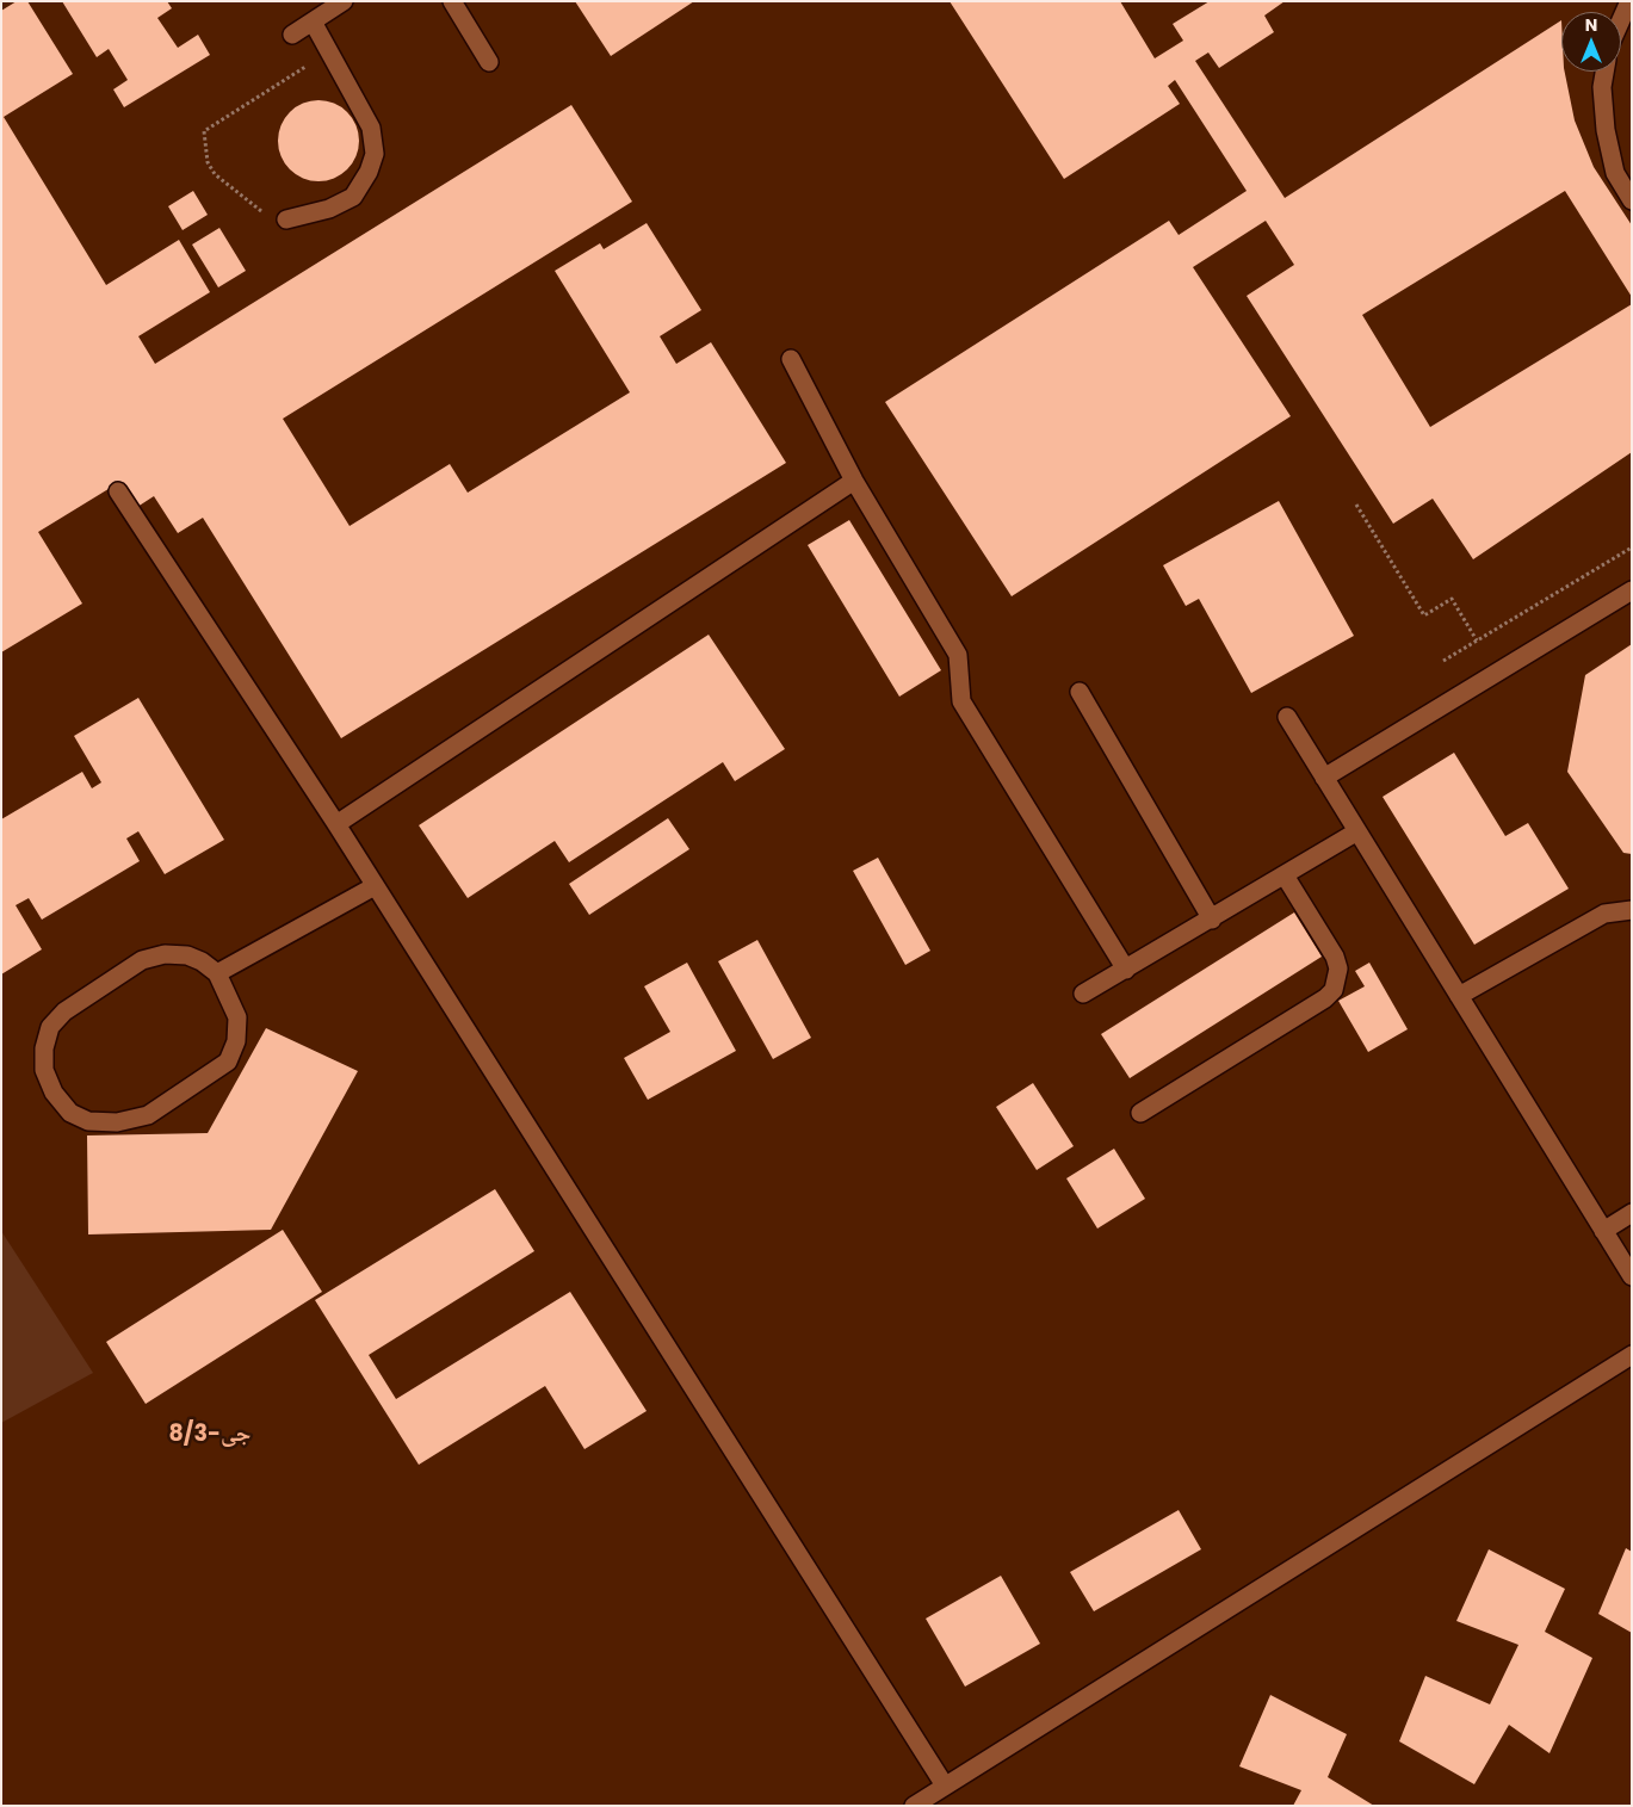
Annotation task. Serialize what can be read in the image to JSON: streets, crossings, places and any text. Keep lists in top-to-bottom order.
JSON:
{
  "districts": ["جی-8/3"],
  "north": "top"
}
